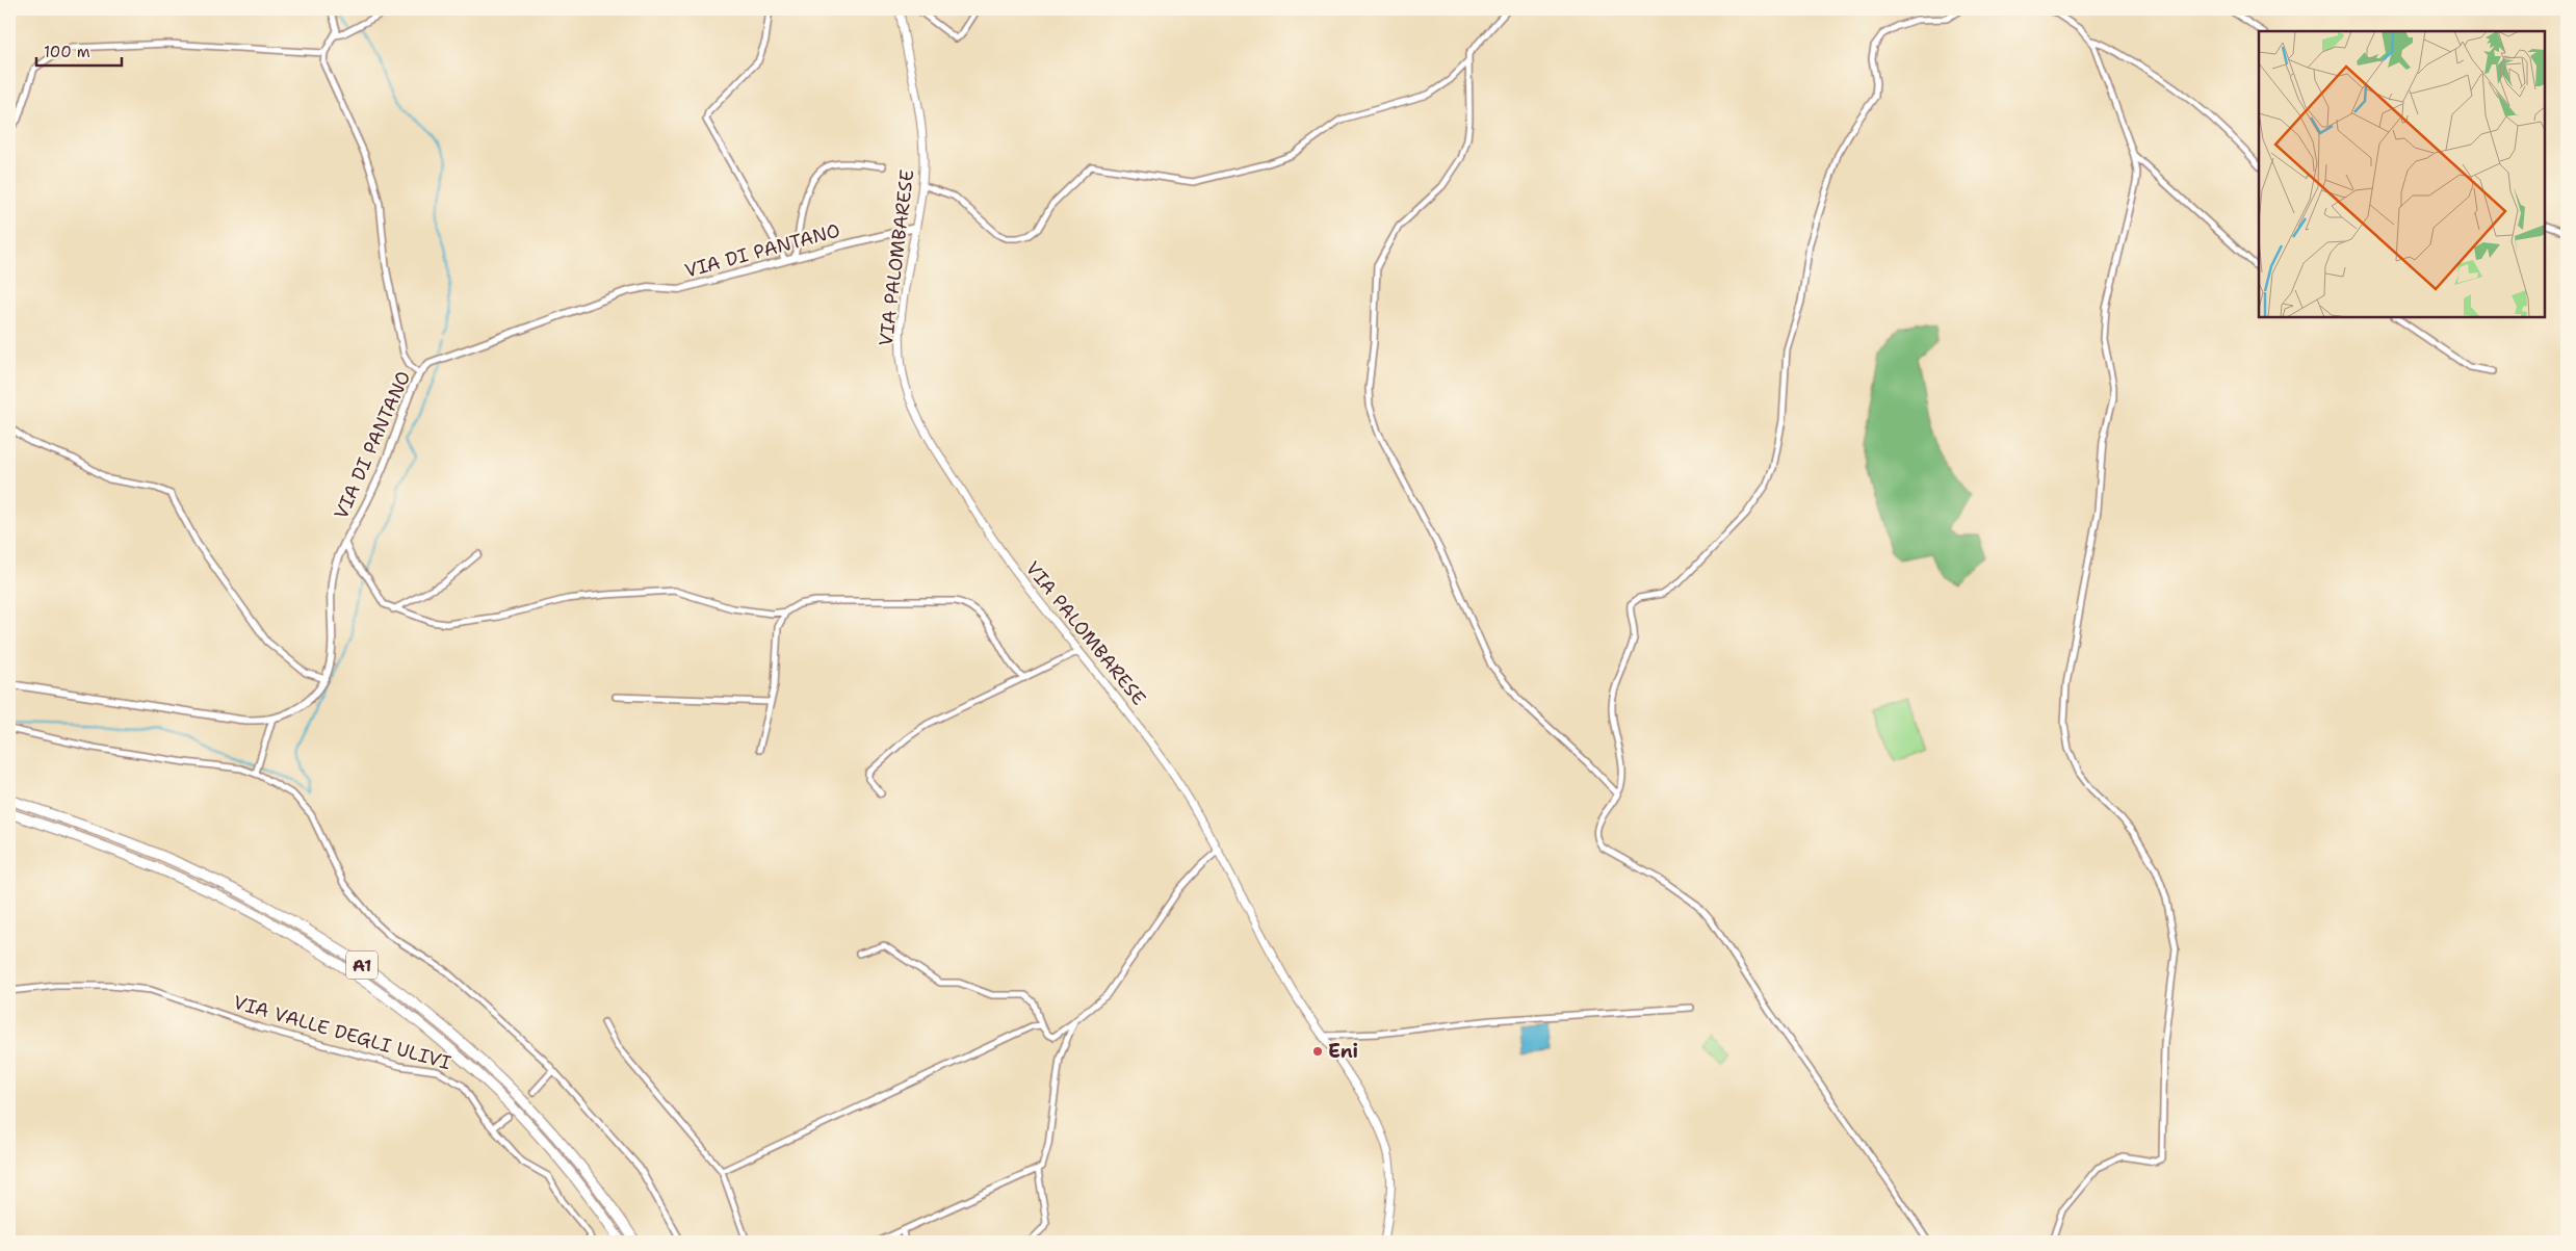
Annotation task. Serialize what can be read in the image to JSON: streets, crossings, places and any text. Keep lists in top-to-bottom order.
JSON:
{
  "streets": {
    "highway": ["A1"],
    "main road": ["VIA PALOMBARESE"],
    "street": ["VIA DI PANTANO", "VIA VALLE DEGLI ULIVI"]
  },
  "crossings": [
    ["VIA DI PANTANO", "VIA PALOMBARESE"]
  ],
  "places": ["Eni"],
  "scale_bar": "100 m"
}
